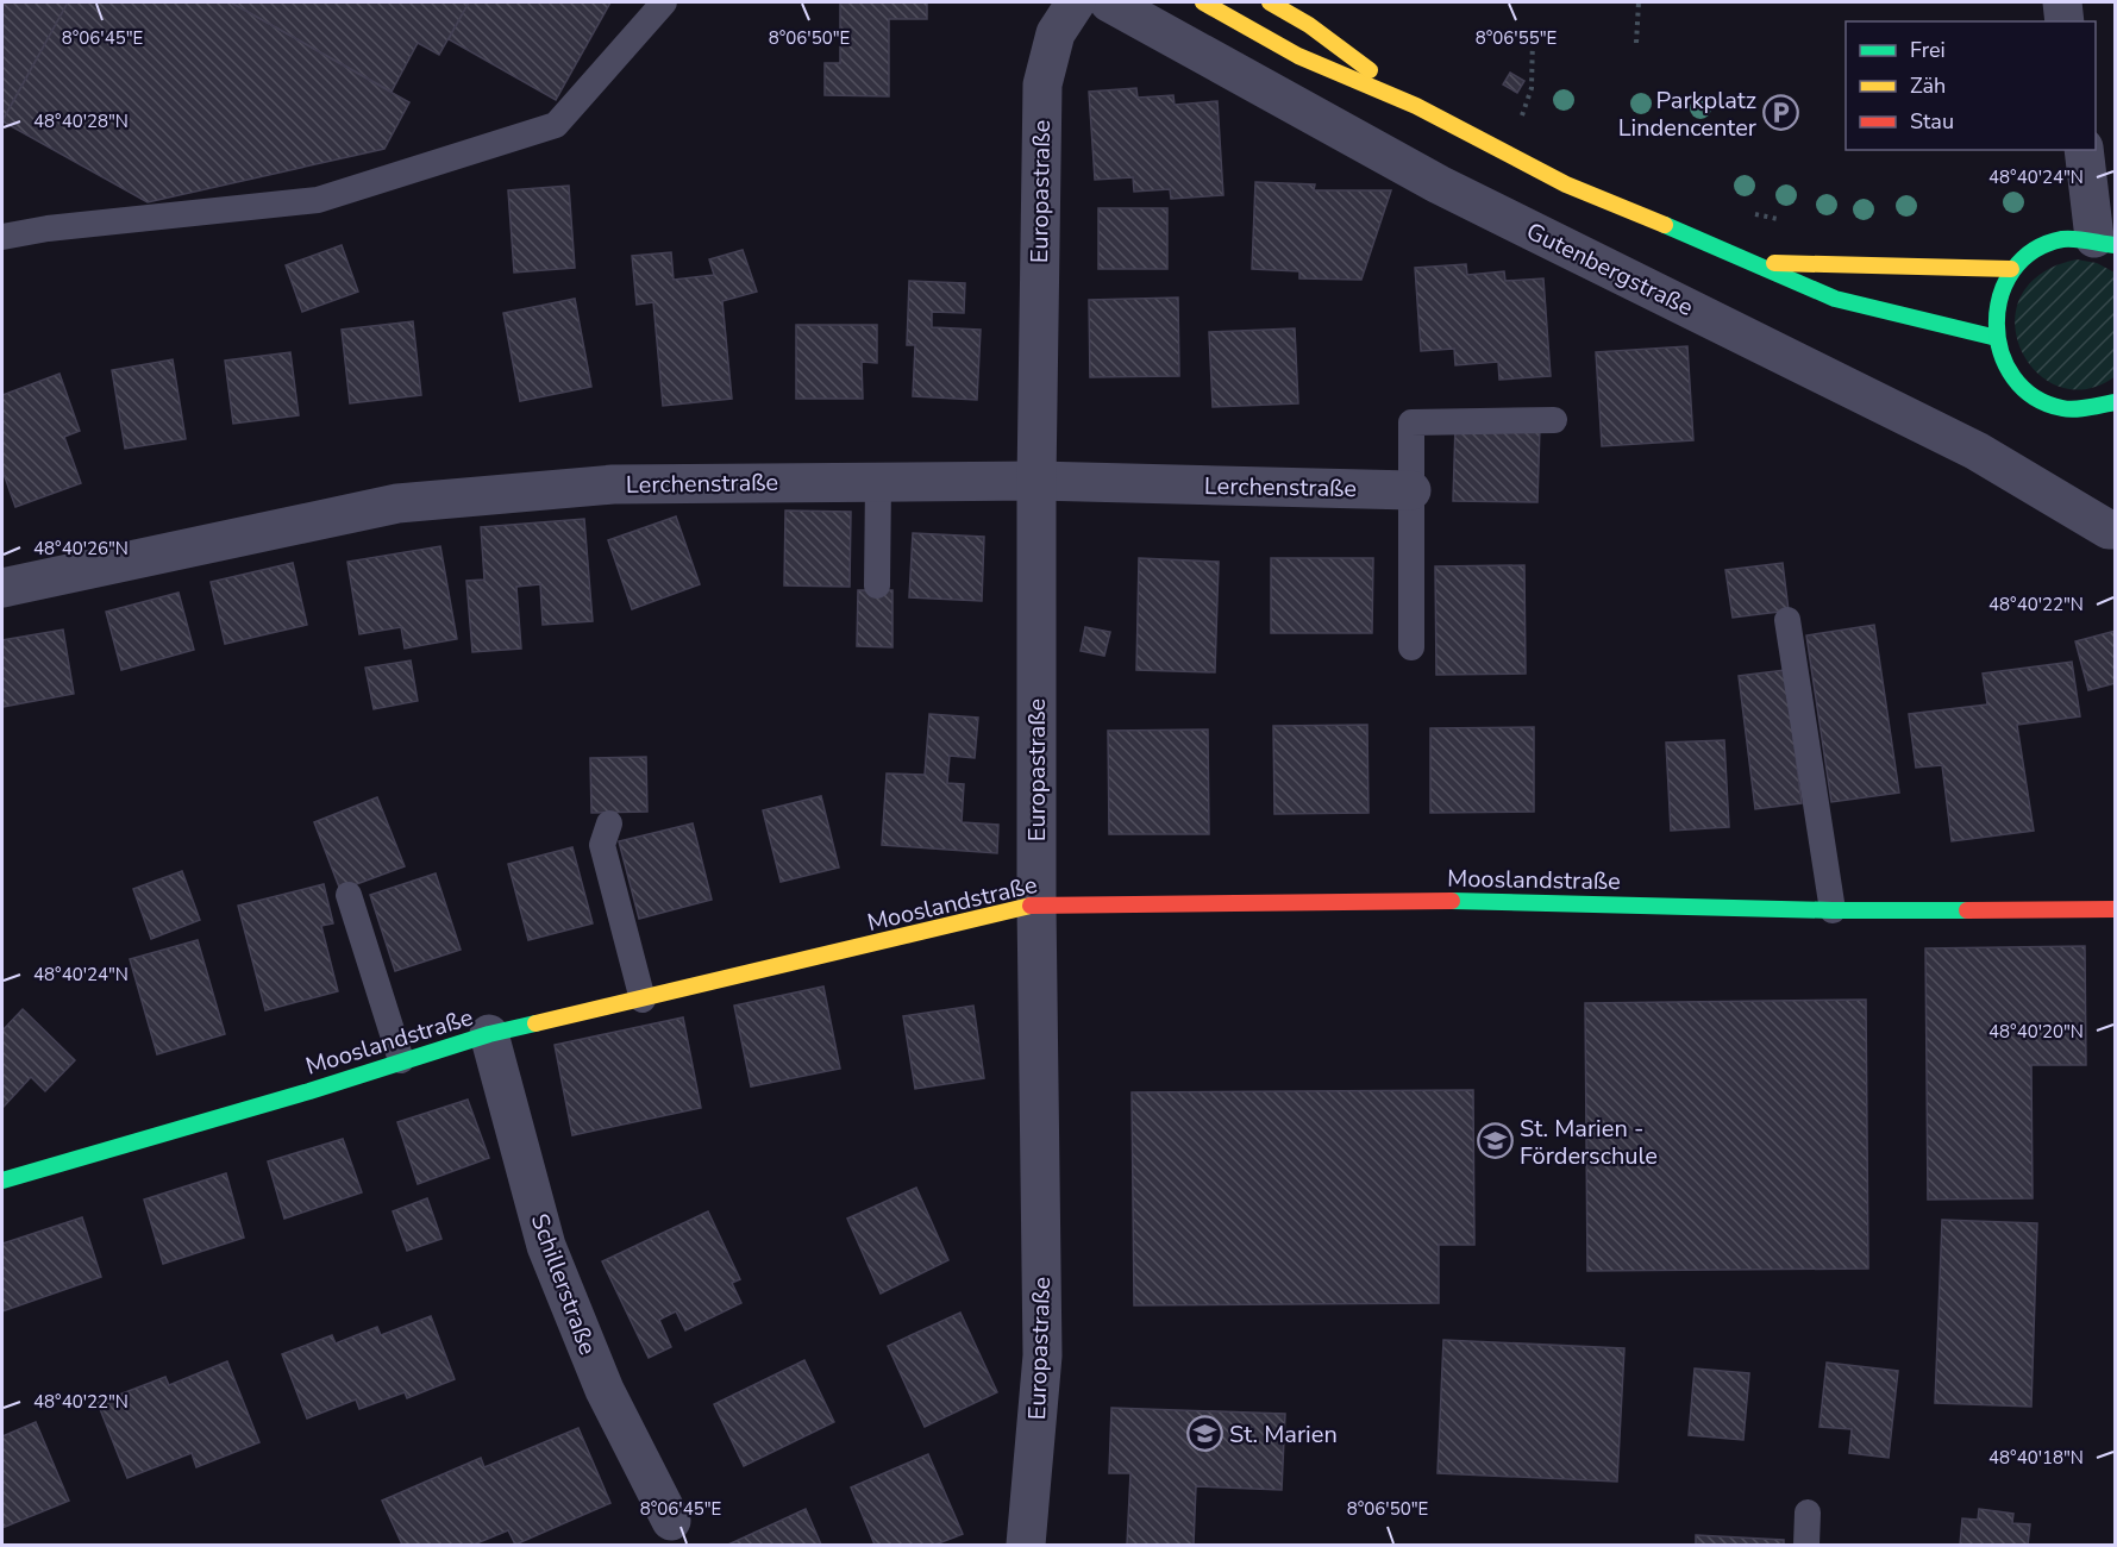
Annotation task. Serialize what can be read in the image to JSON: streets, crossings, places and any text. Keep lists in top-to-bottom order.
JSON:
{
  "streets": {
    "street": [
      "Europastraße",
      "Gutenbergstraße",
      "Lerchenstraße",
      "Mooslandstraße",
      "Schillerstraße"
    ]
  },
  "crossings": [
    ["Europastraße", "Lerchenstraße"],
    ["Europastraße", "Mooslandstraße"],
    ["Mooslandstraße", "Schillerstraße"]
  ],
  "places": {
    "parking": ["Parkplatz Lindencenter"],
    "school or university": ["St. Marien - Förderschule", "St. Marien"]
  },
  "legend": ["Frei", "Zäh", "Stau"],
  "coordinates": [
    "8°06'45\"E",
    "8°06'50\"E",
    "8°06'55\"E",
    "48°40'28\"N",
    "48°40'24\"N",
    "48°40'26\"N",
    "48°40'22\"N",
    "48°40'20\"N",
    "48°40'18\"N"
  ]
}
